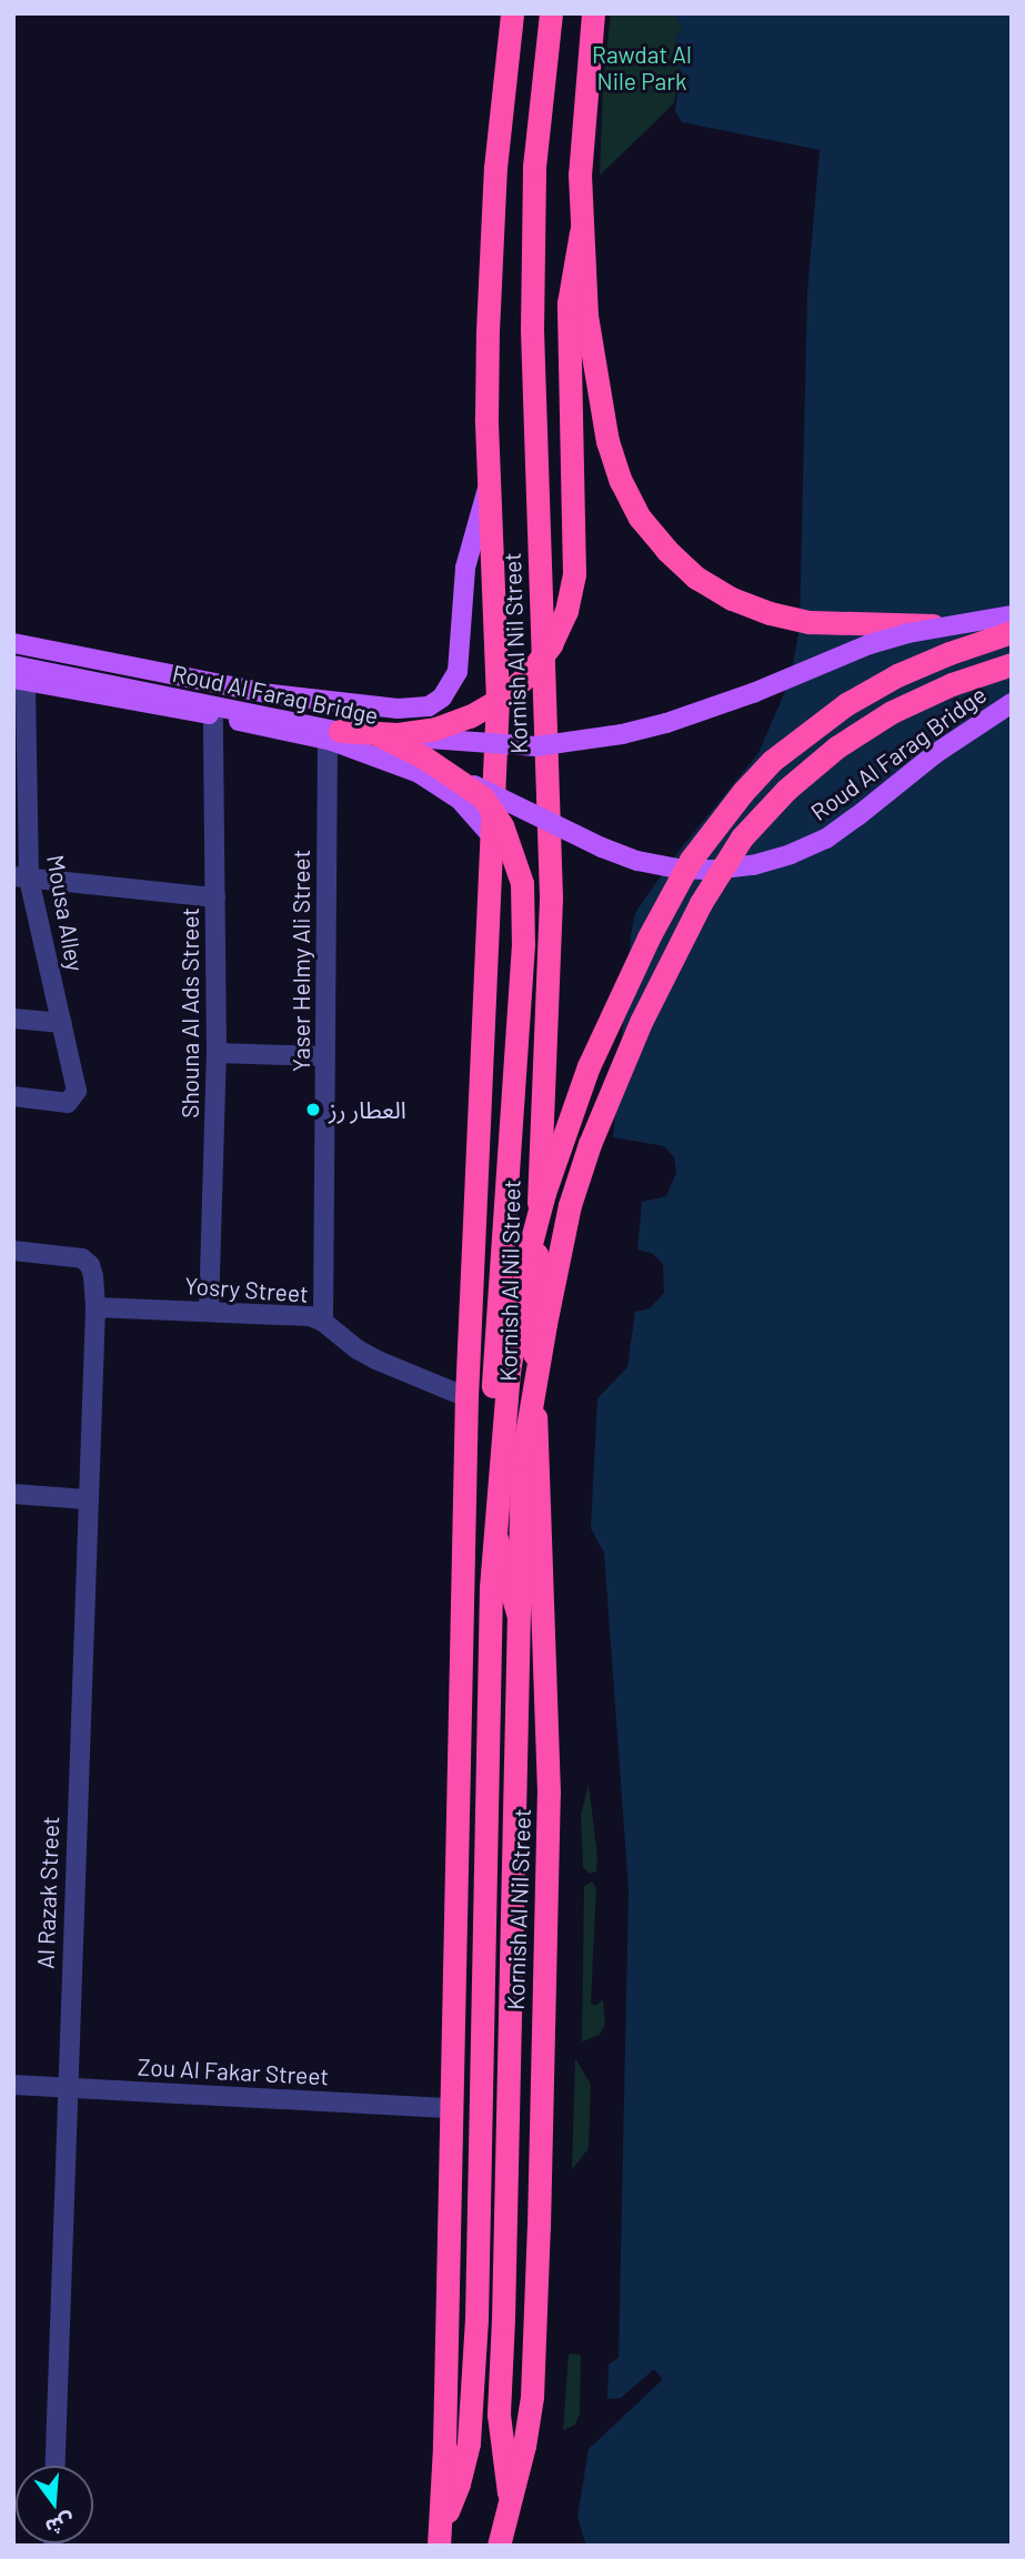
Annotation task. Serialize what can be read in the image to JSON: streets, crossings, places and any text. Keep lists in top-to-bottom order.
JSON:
{
  "streets": {
    "highway": ["Kornish Al Nil Street"],
    "main road": ["Roud Al Farag Bridge"],
    "street": [
      "Mousa Alley",
      "Yaser Helmy Ali Street",
      "Shouna Al Ads Street",
      "Yosry Street",
      "Al Razak Street",
      "Zou Al Fakar Street"
    ]
  },
  "crossings": [
    ["Kornish Al Nil Street", "Yosry Street"],
    ["Kornish Al Nil Street", "Zou Al Fakar Street"],
    ["Roud Al Farag Bridge", "Mousa Alley"],
    ["Roud Al Farag Bridge", "Yaser Helmy Ali Street"],
    ["Yaser Helmy Ali Street", "Yosry Street"],
    ["Shouna Al Ads Street", "Yosry Street"],
    ["Yosry Street", "Al Razak Street"],
    ["Al Razak Street", "Zou Al Fakar Street"]
  ],
  "parks": ["Rawdat Al Nile Park"],
  "places": ["العطار رز"],
  "north": "bottom"
}
